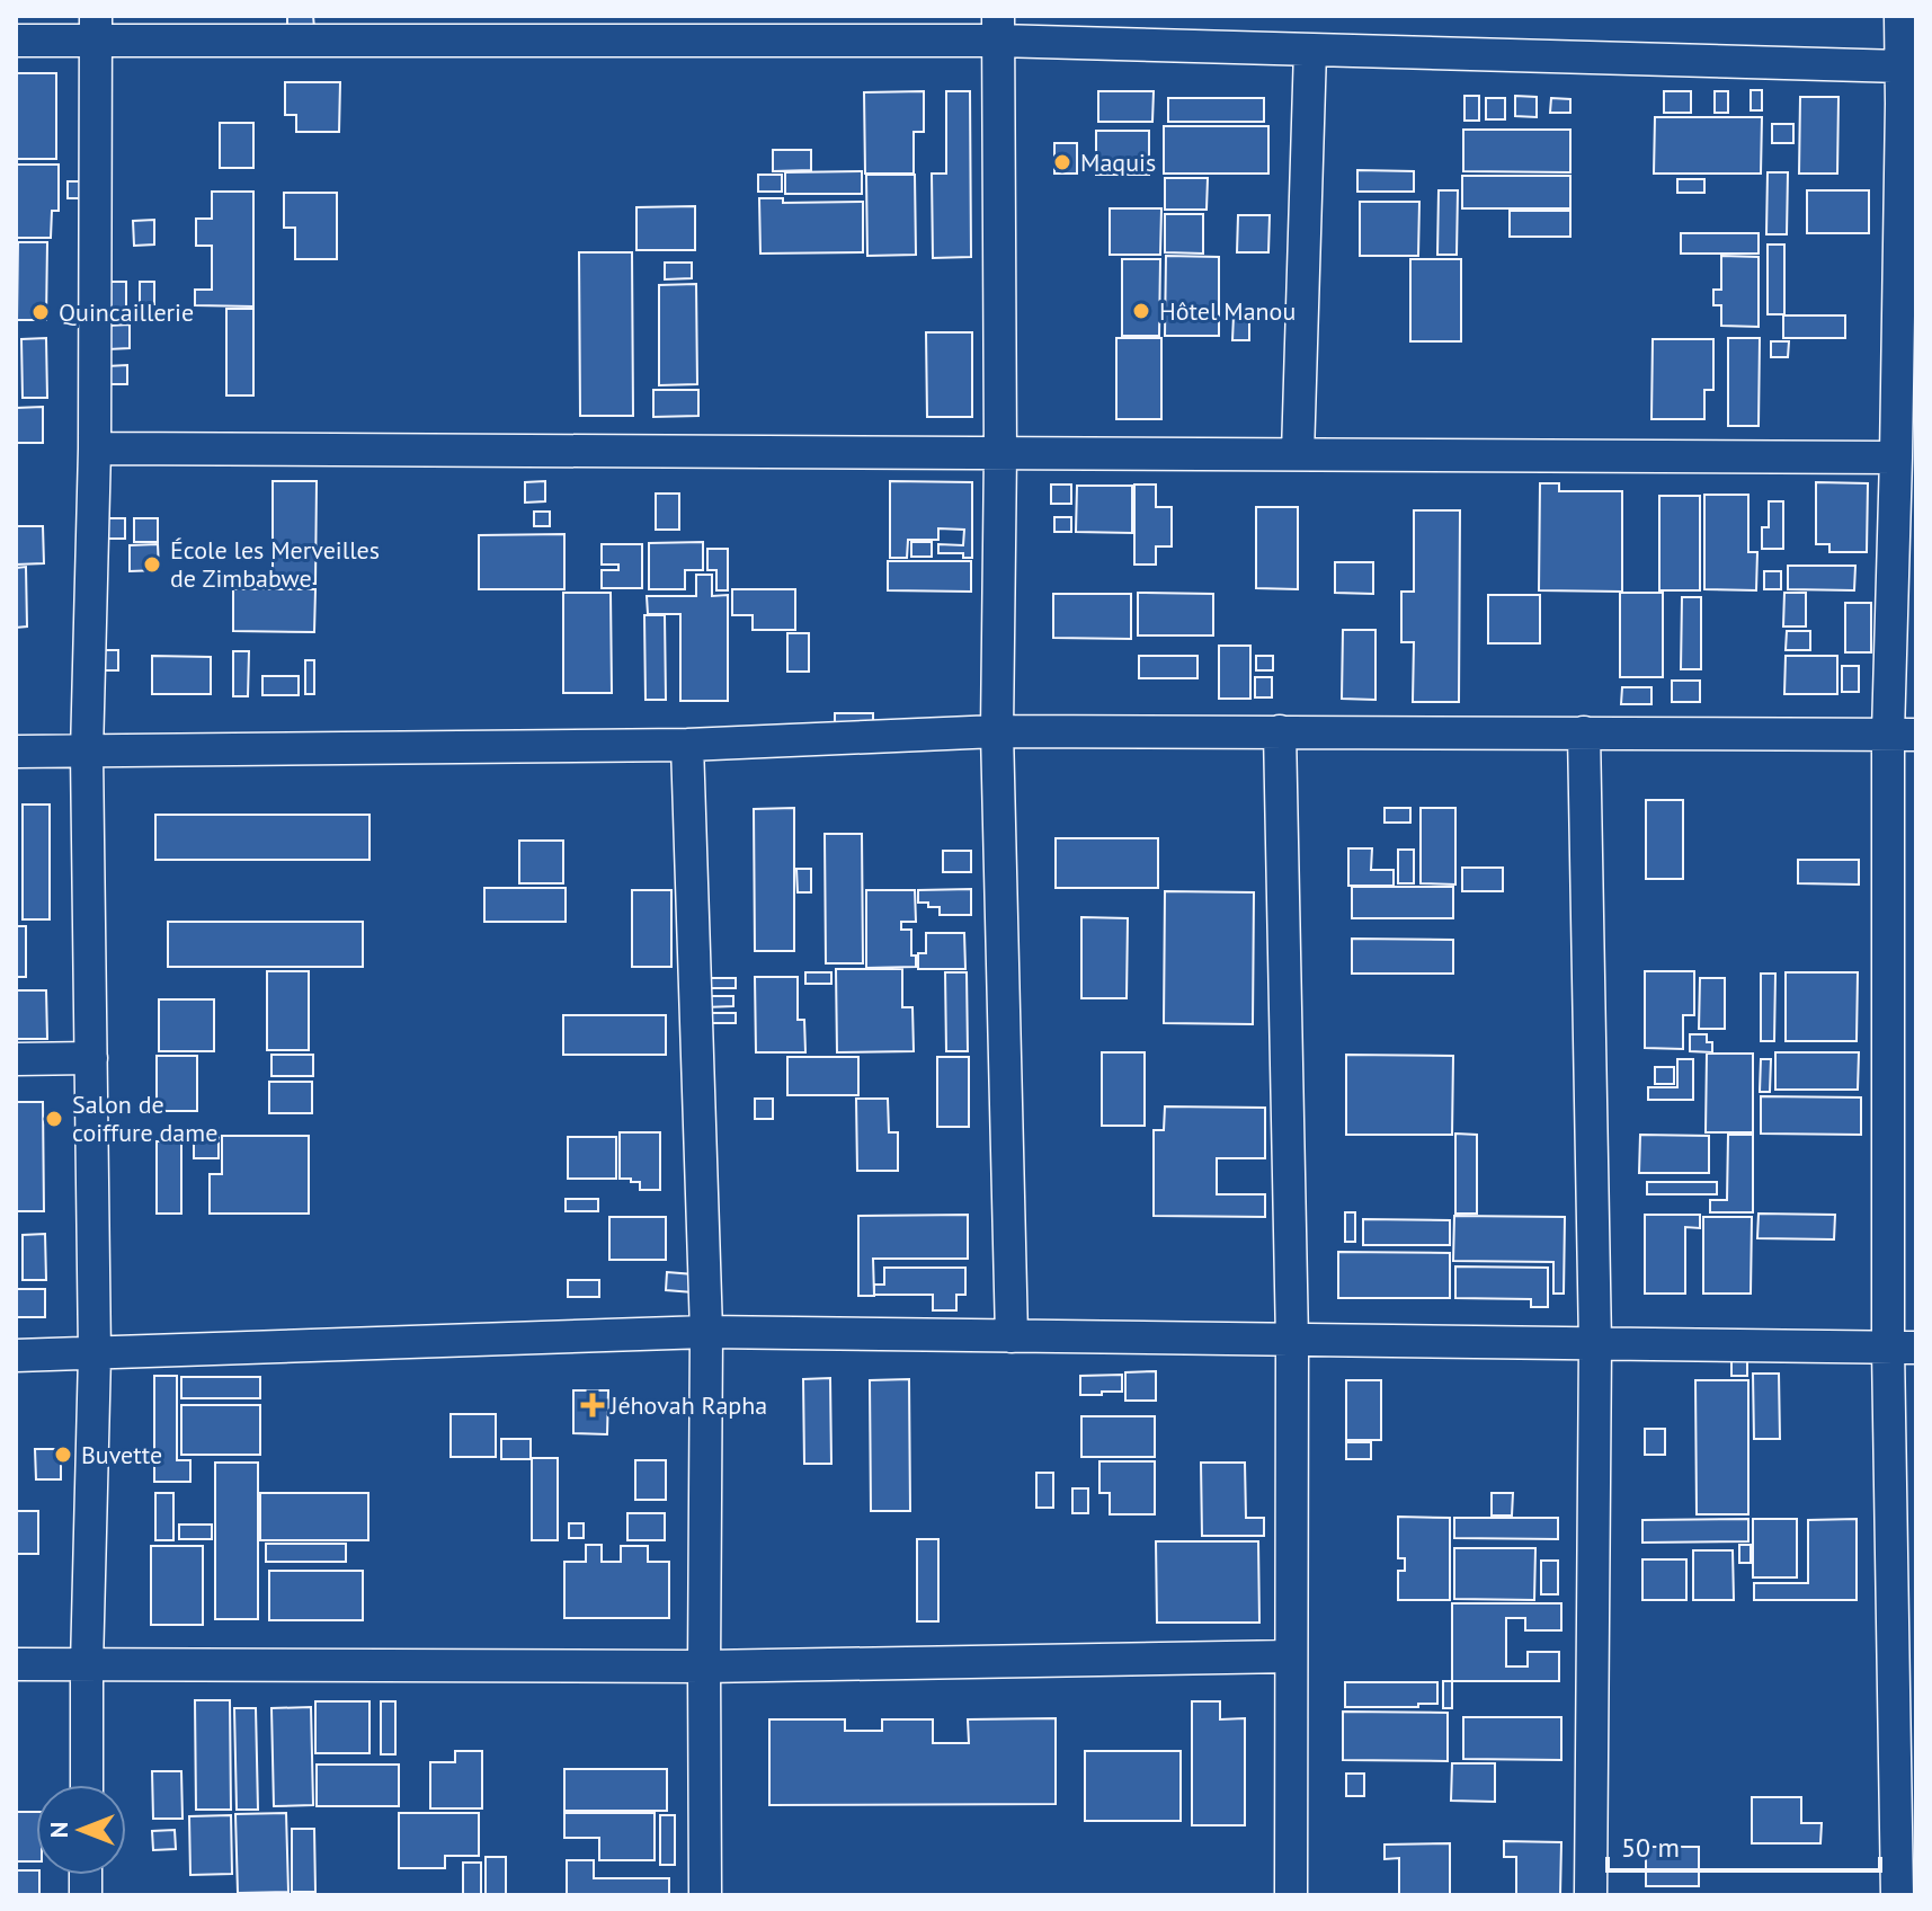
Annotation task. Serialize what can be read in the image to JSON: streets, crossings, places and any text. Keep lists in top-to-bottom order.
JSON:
{
  "places": {
    "other": [
      "Maquis",
      "Hôtel Manou",
      "Quincaillerie",
      "École les Merveilles de Zimbabwe",
      "Salon de coiffure dame",
      "Buvette"
    ],
    "health": ["Jéhovah Rapha"]
  },
  "scale_bar": "50 m",
  "north": "left"
}
